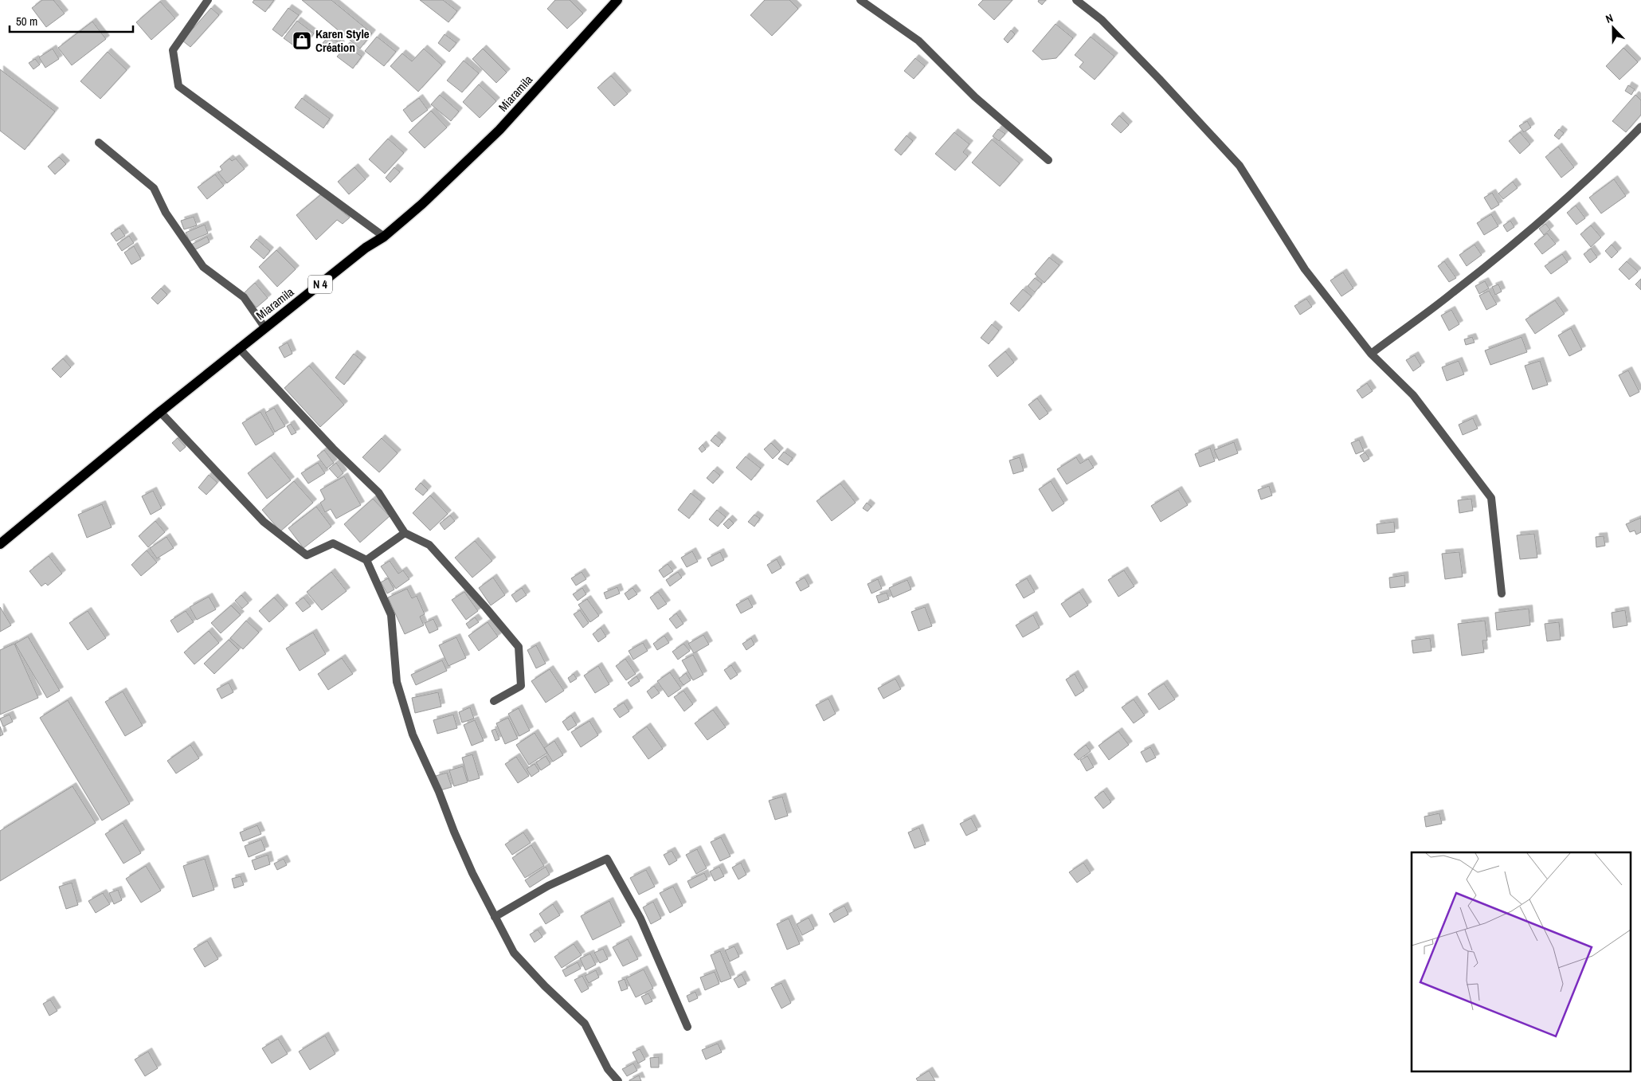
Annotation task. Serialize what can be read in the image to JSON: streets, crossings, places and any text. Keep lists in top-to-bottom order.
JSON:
{
  "streets": {
    "main road": ["Miaramila", "N 4"]
  },
  "places": {
    "shop": ["Karen Style Création"]
  },
  "scale_bar": "50 m",
  "north": "top"
}
